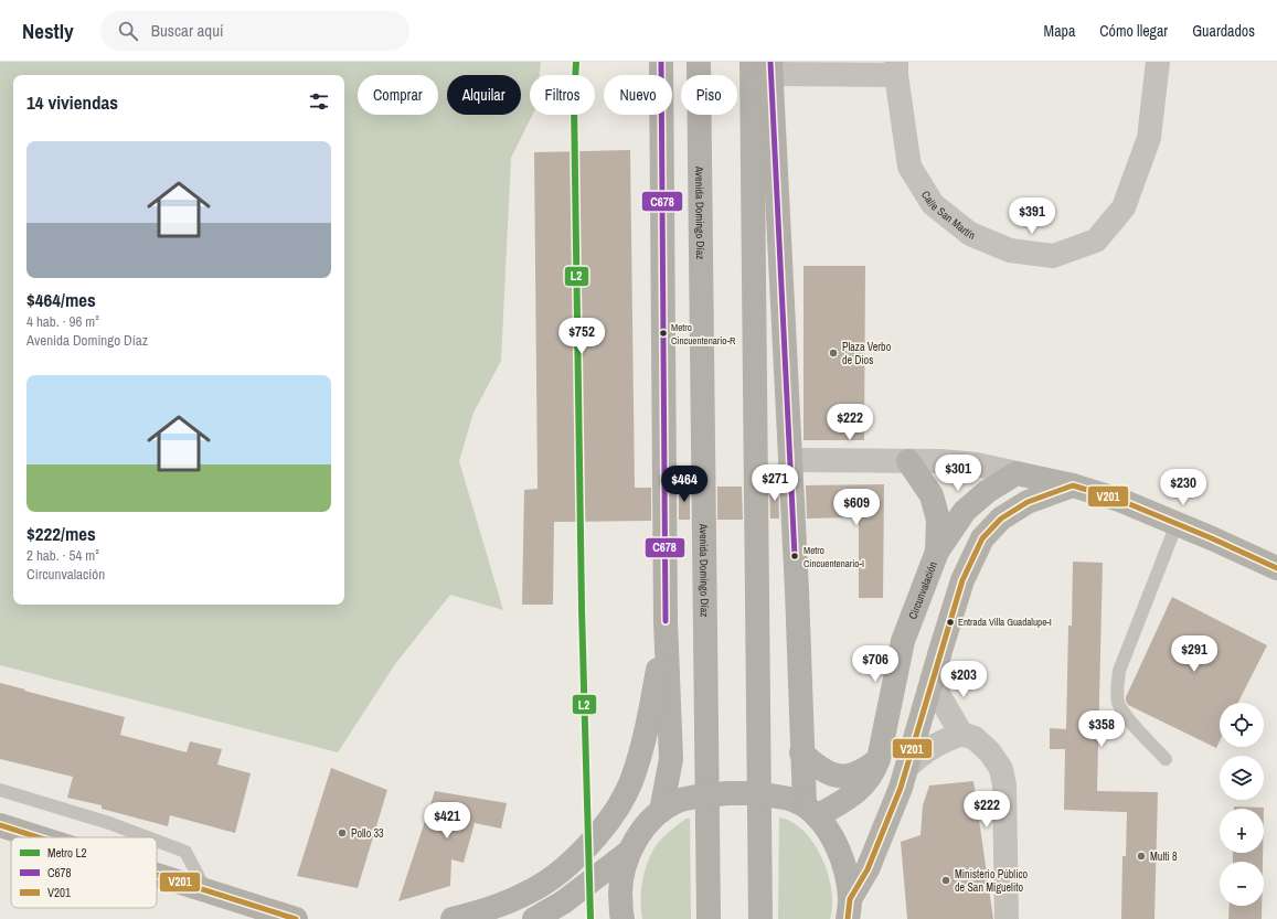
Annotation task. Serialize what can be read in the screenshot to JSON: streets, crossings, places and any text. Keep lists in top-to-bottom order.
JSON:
{
  "streets": {
    "main road": ["Avenida Domingo Díaz", "Circunvalación"],
    "street": ["Calle San Martín"]
  },
  "places": [
    "Metro Cincuentenario-R",
    "Plaza Verbo de Dios",
    "Metro Cincuentenario-I",
    "Entrada Villa Guadalupe-I",
    "Pollo 33",
    "Multi 8",
    "Ministerio Público de San Miguelito"
  ],
  "lines": ["metro line L2", "transit line C678", "transit line V201"],
  "legend": ["Metro L2", "C678", "V201"],
  "page": {
    "header": "Nestly",
    "search": "Buscar aquí",
    "nav": ["Mapa", "Cómo llegar", "Guardados"],
    "chip": [
      "Comprar",
      "Alquilar",
      "Filtros",
      "Nuevo",
      "Piso"
    ],
    "heading": "14 viviendas",
    "list": [
      {
        "name": "$464/mes",
        "note": "4 hab. · 96 m² · Avenida Domingo Díaz"
      },
      {
        "name": "$222/mes",
        "note": "2 hab. · 54 m² · Circunvalación"
      }
    ],
    "price": [
      "$391",
      "$752",
      "$222",
      "$301",
      "$271",
      "$464",
      "$230",
      "$609",
      "$291",
      "$706",
      "$203",
      "$358",
      "$222",
      "$421"
    ],
    "map_buttons": ["+", "−"]
  }
}
